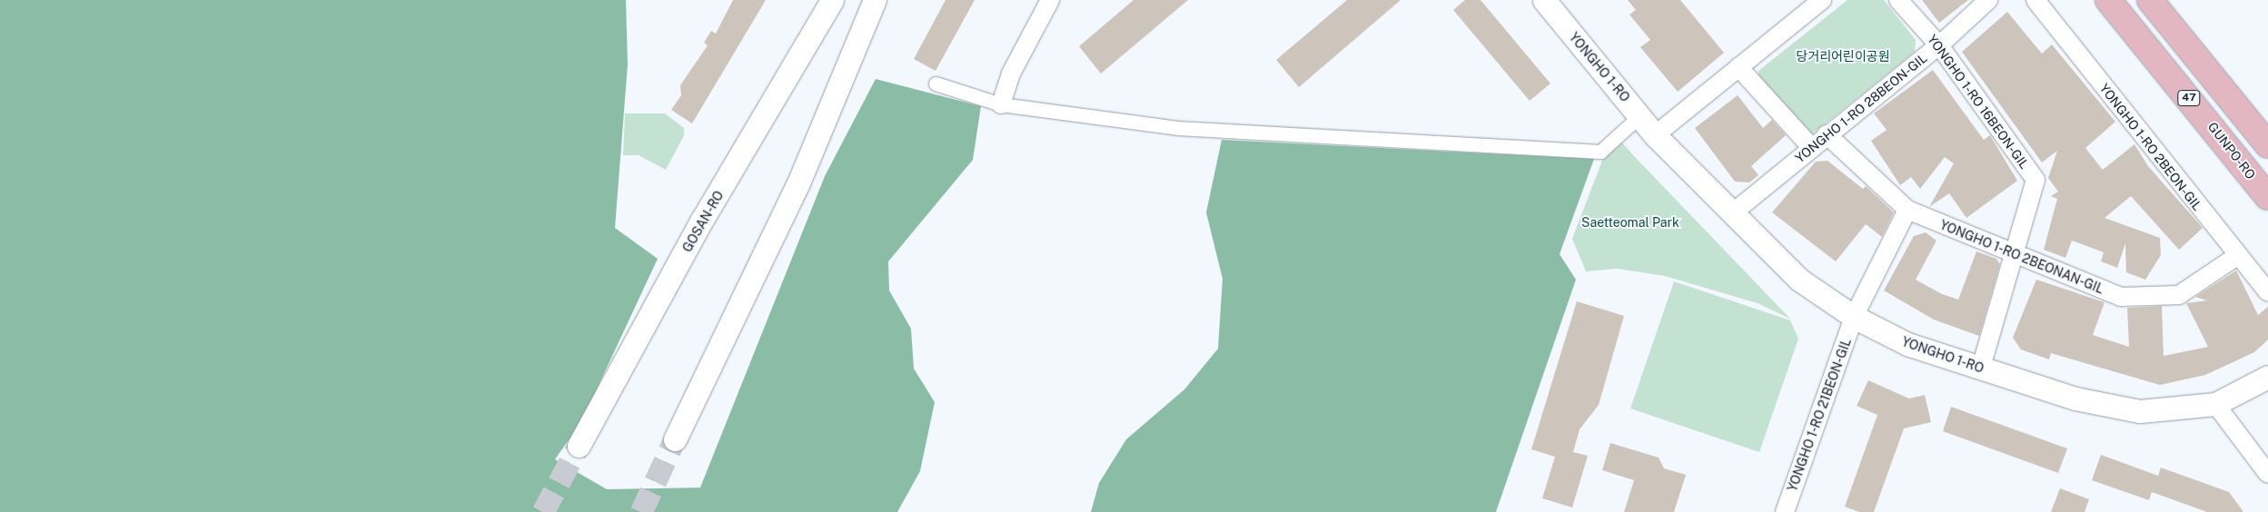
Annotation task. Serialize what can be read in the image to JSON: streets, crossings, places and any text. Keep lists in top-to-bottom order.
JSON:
{
  "streets": {
    "main road": ["47", "GUNPO-RO"],
    "street": [
      "YONGHO 1-RO",
      "YONGHO 1-RO 16BEON-GIL",
      "YONGHO 1-RO 28BEON-GIL",
      "YONGHO 1-RO 2BEON-GIL",
      "GOSAN-RO",
      "YONGHO 1-RO 2BEONAN-GIL",
      "YONGHO 1-RO 21BEON-GIL"
    ]
  },
  "crossings": [
    ["YONGHO 1-RO", "YONGHO 1-RO 16BEON-GIL"],
    ["YONGHO 1-RO", "YONGHO 1-RO 28BEON-GIL"],
    ["YONGHO 1-RO", "YONGHO 1-RO 21BEON-GIL"],
    ["YONGHO 1-RO 16BEON-GIL", "YONGHO 1-RO 28BEON-GIL"],
    ["YONGHO 1-RO 16BEON-GIL", "YONGHO 1-RO 2BEONAN-GIL"],
    ["YONGHO 1-RO 28BEON-GIL", "YONGHO 1-RO 2BEONAN-GIL"],
    ["YONGHO 1-RO 2BEON-GIL", "YONGHO 1-RO 2BEONAN-GIL"],
    ["YONGHO 1-RO 2BEONAN-GIL", "YONGHO 1-RO 21BEON-GIL"]
  ],
  "parks": ["당거리어린이공원", "Saetteomal Park"]
}
